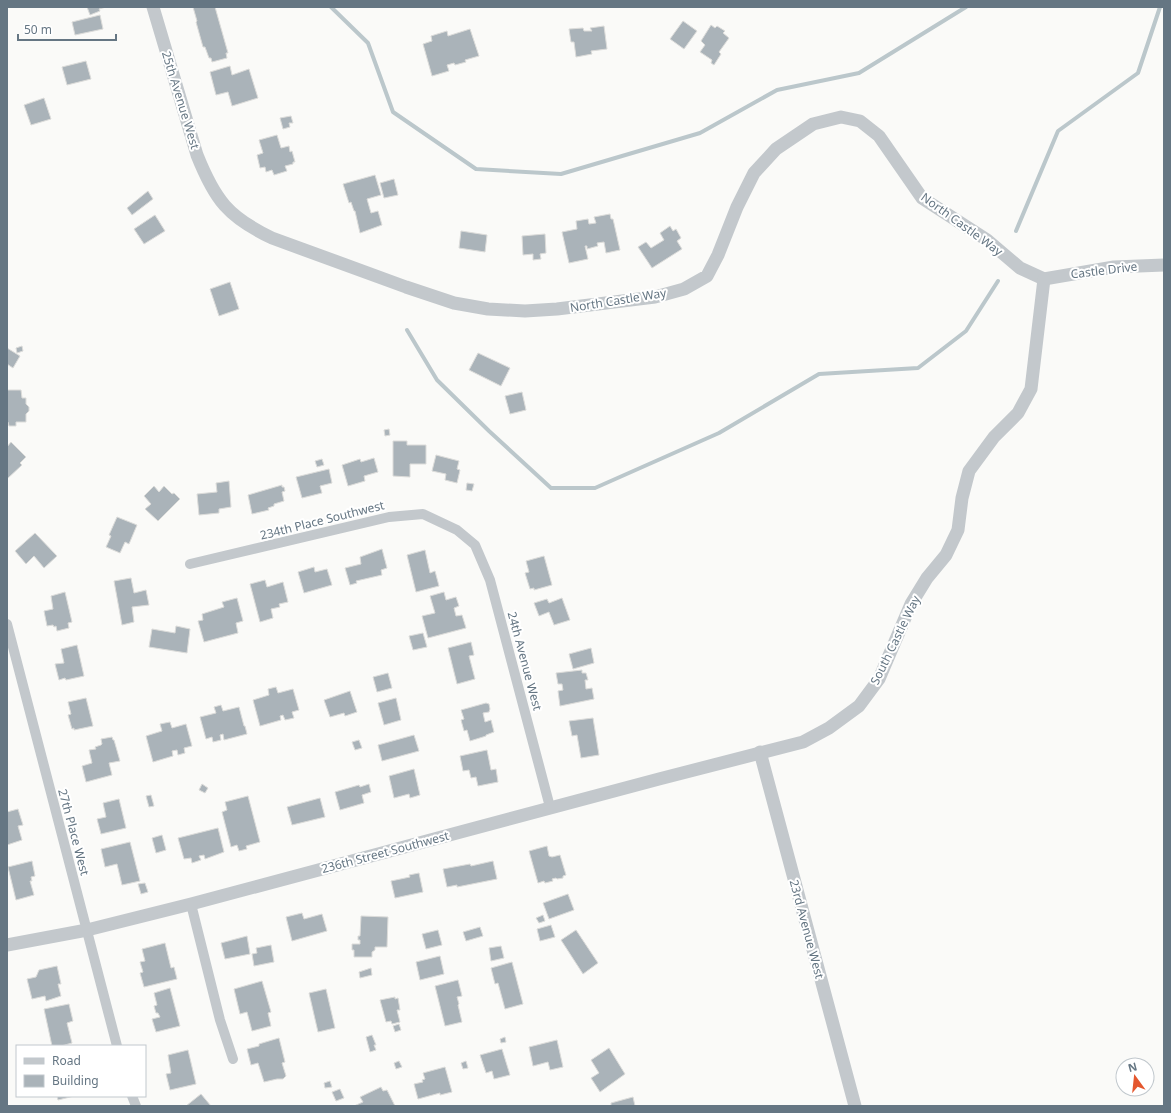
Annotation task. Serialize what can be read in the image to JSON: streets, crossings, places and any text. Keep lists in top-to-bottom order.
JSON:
{
  "streets": {
    "street": [
      "25th Avenue West",
      "North Castle Way",
      "Castle Drive",
      "234th Place Southwest",
      "South Castle Way",
      "24th Avenue West",
      "27th Place West",
      "236th Street Southwest",
      "23rd Avenue West"
    ]
  },
  "crossings": [
    ["25th Avenue West", "North Castle Way"],
    ["North Castle Way", "Castle Drive"],
    ["North Castle Way", "South Castle Way"],
    ["Castle Drive", "South Castle Way"],
    ["234th Place Southwest", "24th Avenue West"],
    ["South Castle Way", "236th Street Southwest"],
    ["South Castle Way", "23rd Avenue West"],
    ["24th Avenue West", "236th Street Southwest"],
    ["27th Place West", "236th Street Southwest"],
    ["236th Street Southwest", "23rd Avenue West"]
  ],
  "legend": ["Road", "Building"],
  "scale_bar": "50 m",
  "north": "top"
}
